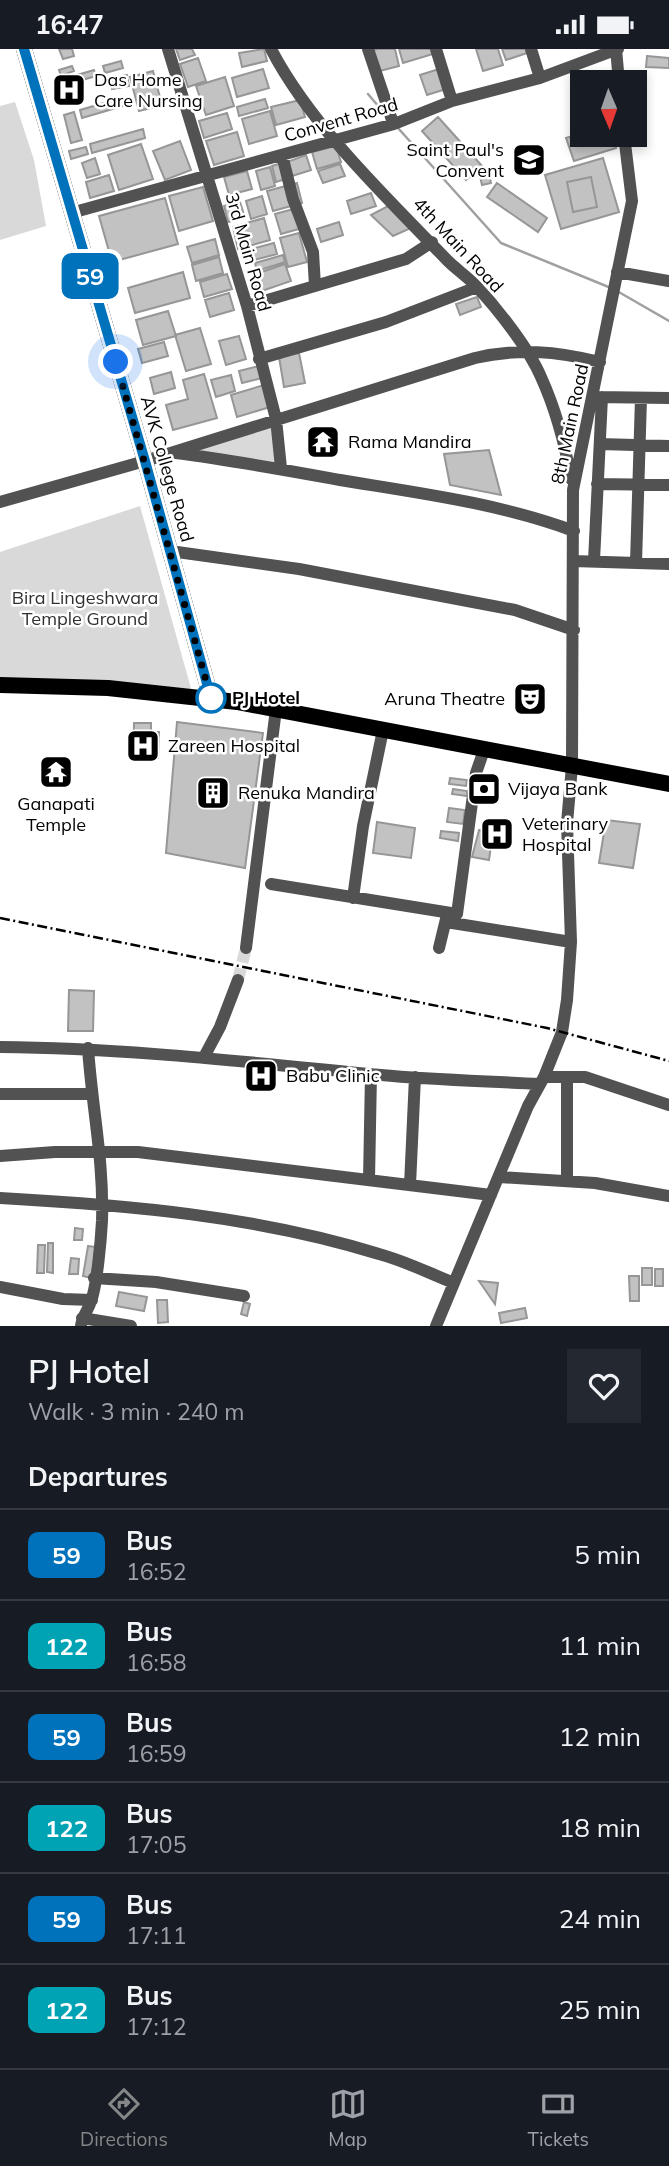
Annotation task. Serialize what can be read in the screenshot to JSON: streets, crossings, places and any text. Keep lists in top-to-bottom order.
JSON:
{
  "streets": {
    "main road": ["AVK College Road"],
    "street": [
      "Convent Road",
      "4th Main Road",
      "3rd Main Road",
      "8th Main Road"
    ]
  },
  "crossings": [
    ["Convent Road", "4th Main Road"],
    ["Convent Road", "3rd Main Road"],
    ["Convent Road", "AVK College Road"],
    ["4th Main Road", "8th Main Road"]
  ],
  "parks": ["Bira Lingeshwara Temple Ground"],
  "places": {
    "hospital": [
      "Das Home Care Nursing",
      "Zareen Hospital",
      "Veterinary Hospital",
      "Babu Clinic"
    ],
    "school or university": ["Saint Paul's Convent"],
    "temple": ["Rama Mandira", "Ganapati Temple"],
    "other": ["PJ Hotel"],
    "theatre": ["Aruna Theatre"],
    "bank": ["Vijaya Bank"],
    "building": ["Renuka Mandira"]
  },
  "lines": ["bus line 59"],
  "north": "bottom",
  "page": {
    "status": "16:47",
    "on_map": "59",
    "heading": [
      ["PJ Hotel", "Walk · 3 min · 240 m"],
      "Departures"
    ],
    "list": [
      {
        "mark": "59",
        "name": "Bus",
        "note": "16:52",
        "value": "5 min"
      },
      {
        "mark": "122",
        "name": "Bus",
        "note": "16:58",
        "value": "11 min"
      },
      {
        "mark": "59",
        "name": "Bus",
        "note": "16:59",
        "value": "12 min"
      },
      {
        "mark": "122",
        "name": "Bus",
        "note": "17:05",
        "value": "18 min"
      },
      {
        "mark": "59",
        "name": "Bus",
        "note": "17:11",
        "value": "24 min"
      },
      {
        "mark": "122",
        "name": "Bus",
        "note": "17:12",
        "value": "25 min"
      }
    ],
    "tabs": ["Directions", "Map", "Tickets"]
  }
}
